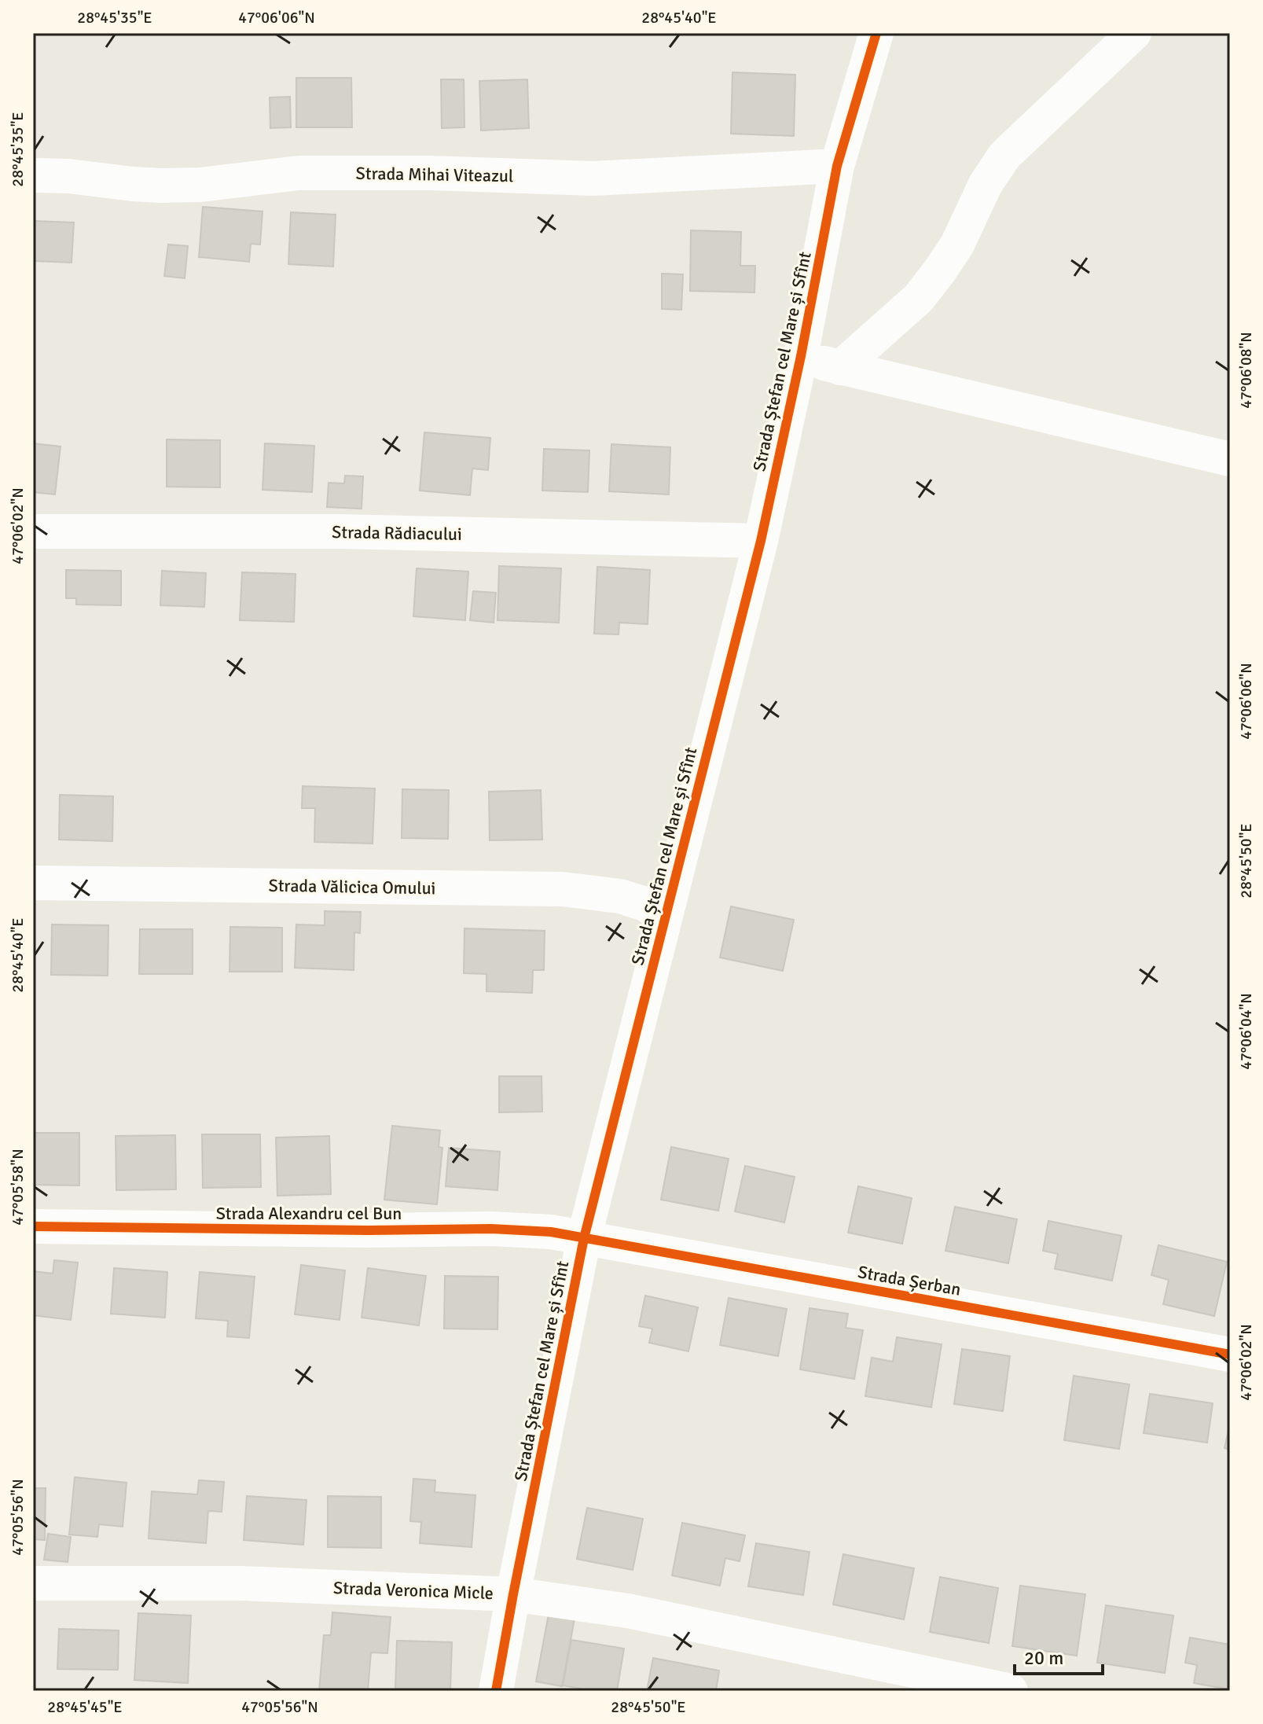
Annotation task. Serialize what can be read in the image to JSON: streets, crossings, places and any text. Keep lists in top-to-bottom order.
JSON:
{
  "streets": {
    "street": [
      "Strada Mihai Viteazul",
      "Strada Ștefan cel Mare și Sfînt",
      "Strada Rădiacului",
      "Strada Vălicica Omului",
      "Strada Alexandru cel Bun",
      "Strada Șerban",
      "Strada Veronica Micle"
    ]
  },
  "crossings": [
    ["Strada Mihai Viteazul", "Strada Ștefan cel Mare și Sfînt"],
    ["Strada Ștefan cel Mare și Sfînt", "Strada Rădiacului"],
    ["Strada Ștefan cel Mare și Sfînt", "Strada Vălicica Omului"],
    ["Strada Ștefan cel Mare și Sfînt", "Strada Alexandru cel Bun"],
    ["Strada Ștefan cel Mare și Sfînt", "Strada Șerban"],
    ["Strada Ștefan cel Mare și Sfînt", "Strada Veronica Micle"],
    ["Strada Alexandru cel Bun", "Strada Șerban"]
  ],
  "scale_bar": "20 m",
  "coordinates": [
    "28°45'35\"E",
    "47°06'06\"N",
    "28°45'40\"E",
    "47°06'08\"N",
    "47°06'02\"N",
    "28°45'50\"E",
    "47°06'04\"N",
    "47°05'58\"N",
    "47°05'56\"N",
    "28°45'45\"E"
  ]
}
